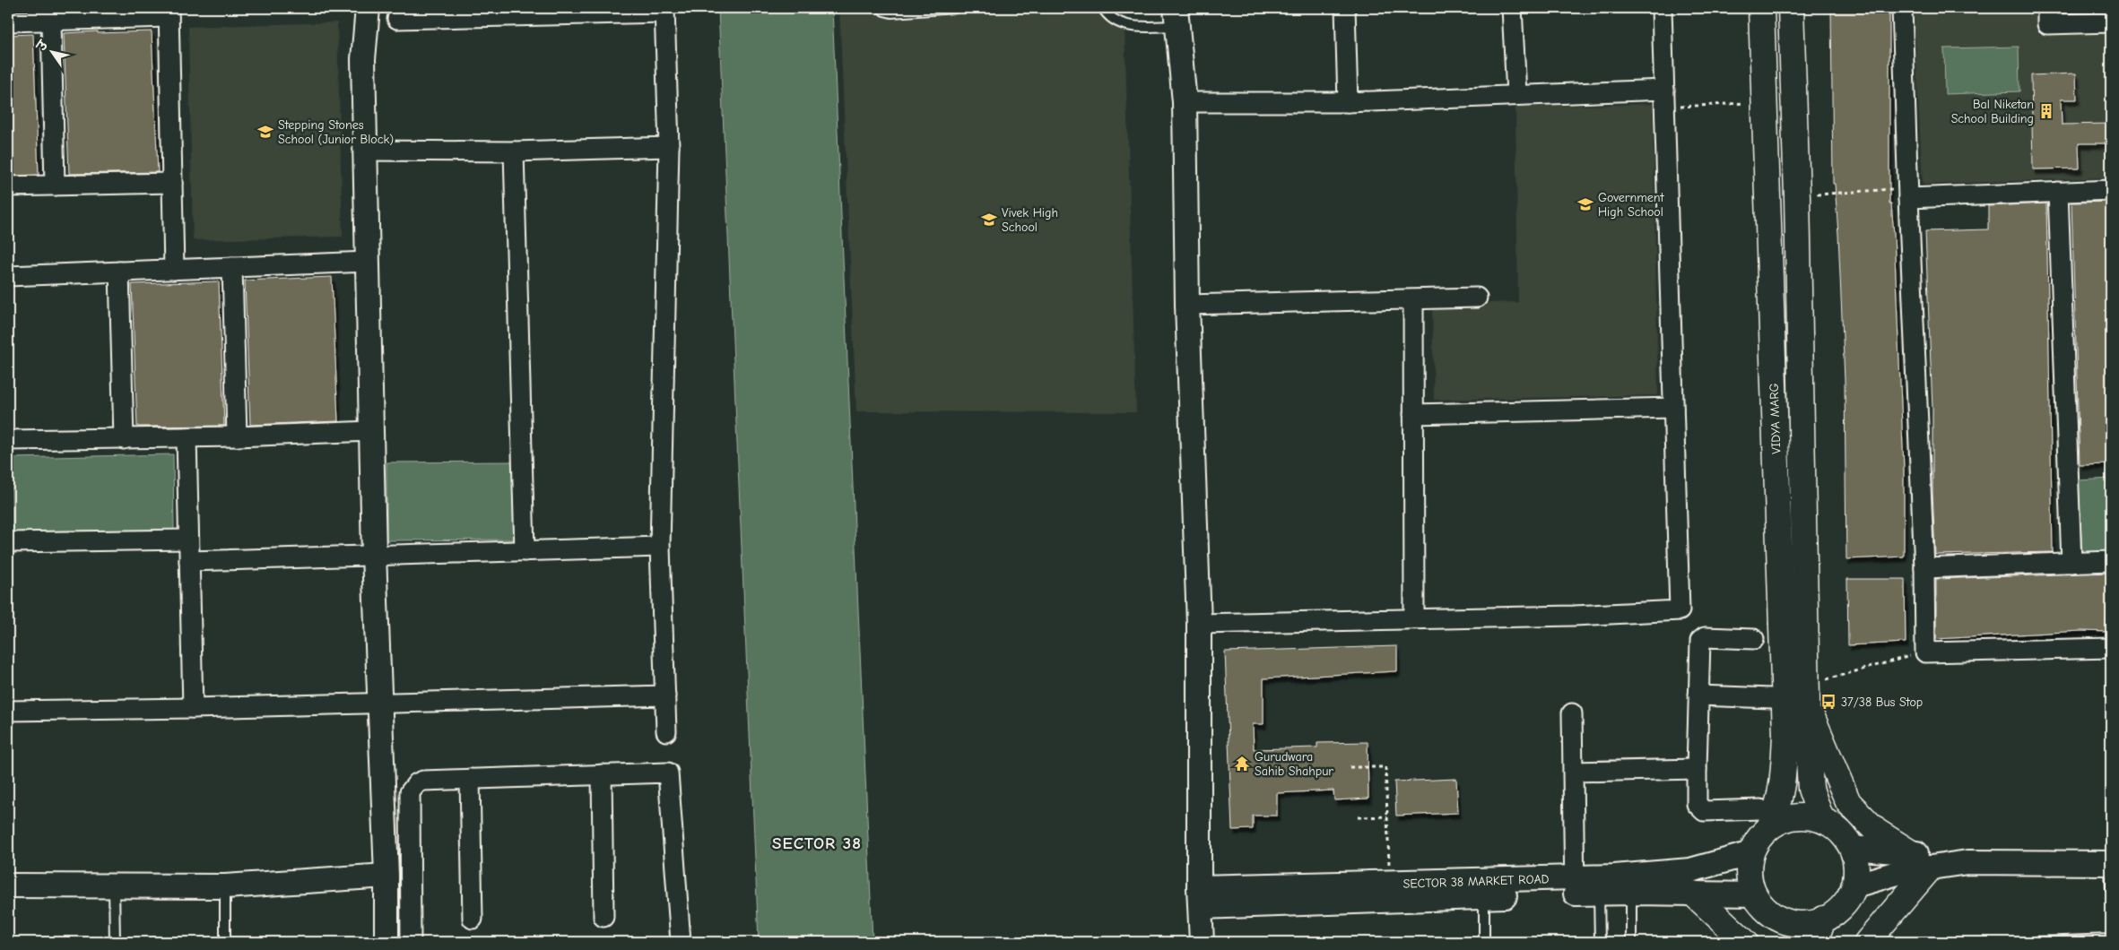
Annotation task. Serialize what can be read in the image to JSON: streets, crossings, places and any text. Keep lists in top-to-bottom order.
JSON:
{
  "streets": {
    "main road": ["VIDYA MARG"],
    "street": ["SECTOR 38 MARKET ROAD"]
  },
  "crossings": [
    ["VIDYA MARG", "SECTOR 38 MARKET ROAD"]
  ],
  "districts": ["SECTOR 38"],
  "places": {
    "building": ["Bal Niketan School Building"],
    "school or university": ["Stepping Stones School (Junior Block)", "Government High School", "Vivek High School"],
    "bus stop": ["37/38 Bus Stop"],
    "temple": ["Gurudwara Sahib Shahpur"]
  },
  "north": "top left"
}
